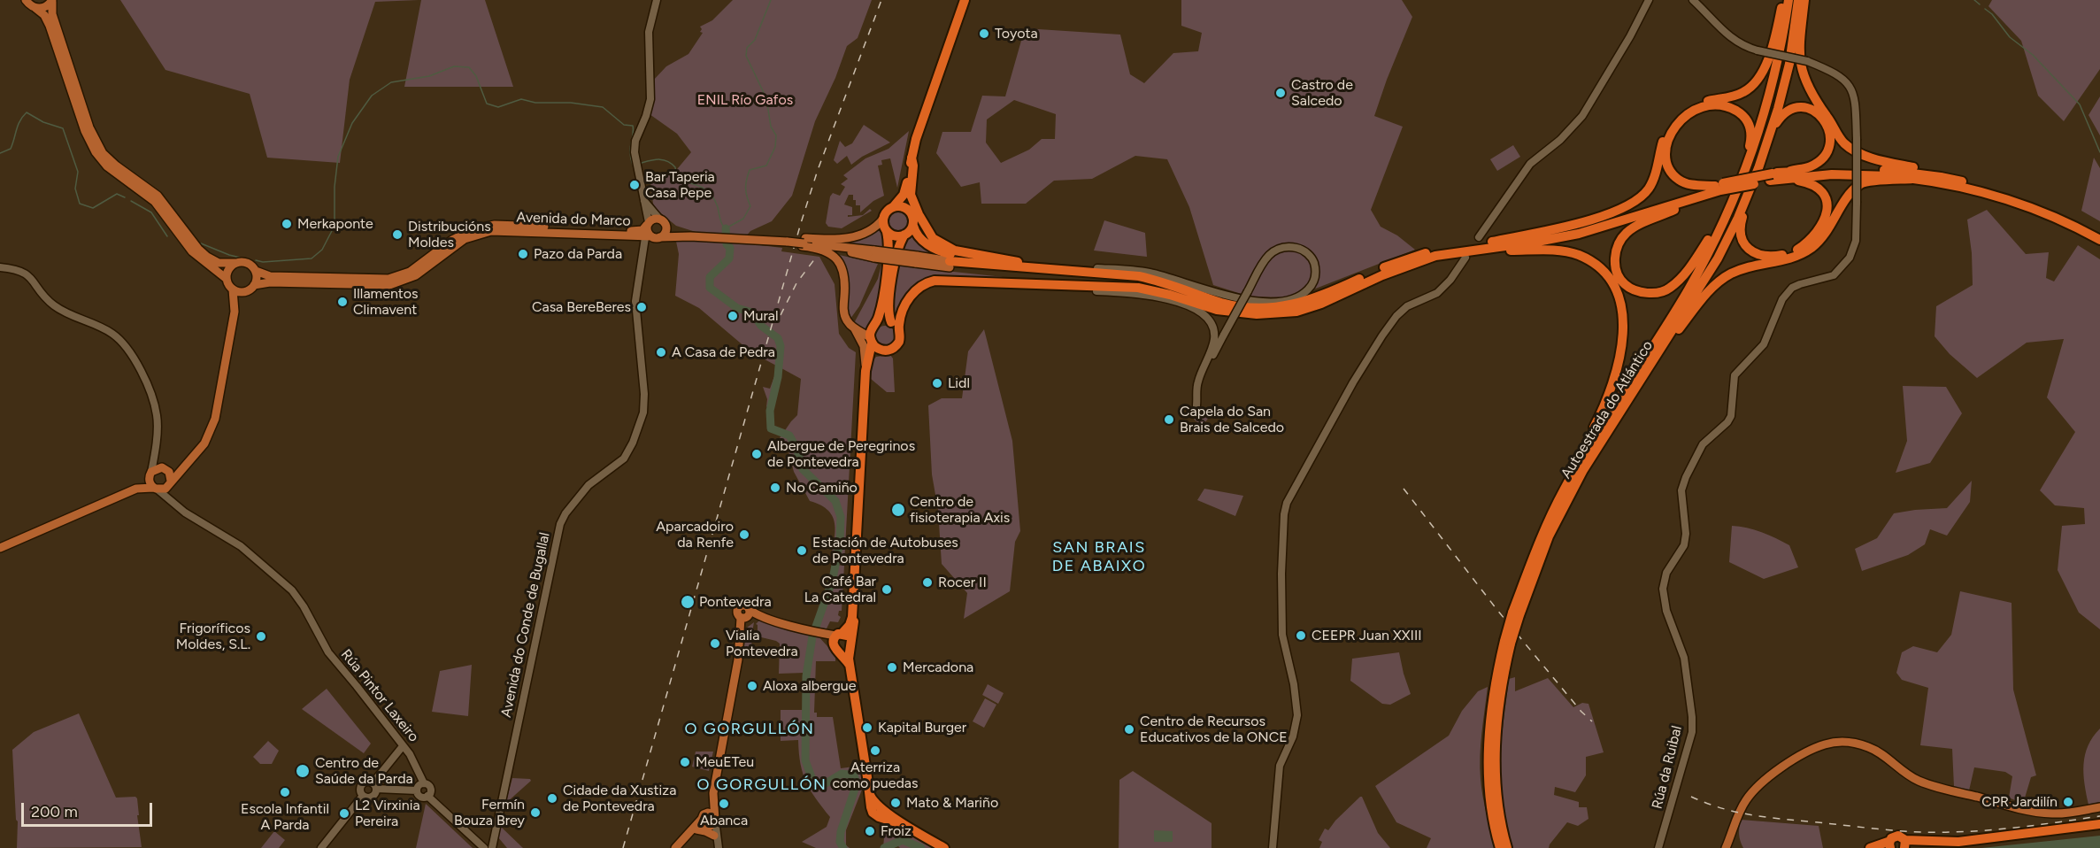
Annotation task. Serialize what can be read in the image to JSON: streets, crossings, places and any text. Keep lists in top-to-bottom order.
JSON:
{
  "streets": {
    "highway": ["Autoestrada do Atlántico"],
    "main road": ["Avenida do Marco"],
    "street": ["Avenida do Conde de Bugallal", "Rúa Pintor Laxeiro", "Rúa da Ruibal"]
  },
  "crossings": [
    ["Avenida do Marco", "Avenida do Conde de Bugallal"]
  ],
  "districts": ["SAN BRAIS DE ABAIXO", "O GORGULLÓN", "O GORGULLÓN"],
  "parks": ["ENIL Río Gafos"],
  "places": [
    "Toyota",
    "Castro de Salcedo",
    "Bar Taperia Casa Pepe",
    "Merkaponte",
    "Distribucións Moldes",
    "Pazo da Parda",
    "Illamentos Climavent",
    "Casa BereBeres",
    "Mural",
    "A Casa de Pedra",
    "Lidl",
    "Capela do San Brais de Salcedo",
    "Albergue de Peregrinos de Pontevedra",
    "No Camiño",
    "Centro de fisioterapia Axis",
    "Aparcadoiro da Renfe",
    "Estación de Autobuses de Pontevedra",
    "Rocer II",
    "Café Bar La Catedral",
    "Pontevedra",
    "CEEPR Juan XXIII",
    "Frigoríficos Moldes, S.L.",
    "Vialia Pontevedra",
    "Mercadona",
    "Aloxa albergue",
    "Kapital Burger",
    "Centro de Recursos Educativos de la ONCE",
    "Aterriza como puedas",
    "MeuETeu",
    "Centro de Saúde da Parda",
    "Escola Infantil A Parda",
    "Cidade da Xustiza de Pontevedra",
    "CPR Jardilín",
    "Mato & Mariño",
    "Abanca",
    "Fermín Bouza Brey",
    "L2 Virxinia Pereira",
    "Froiz"
  ],
  "scale_bar": "200 m"
}
